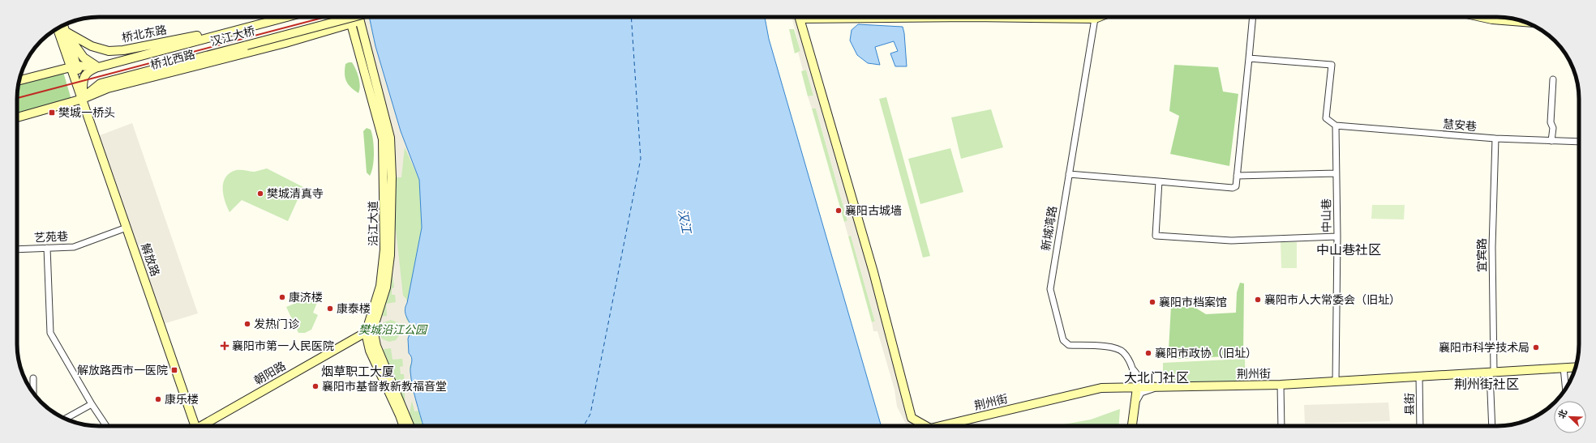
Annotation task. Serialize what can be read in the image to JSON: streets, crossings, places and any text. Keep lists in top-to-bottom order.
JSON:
{
  "streets": {
    "street": [
      "桥北东路",
      "汉江大桥",
      "桥北西路",
      "慧安巷",
      "中山巷",
      "沿江大道",
      "新城湾路",
      "艺苑巷",
      "宜宾路",
      "解放路",
      "朝阳路",
      "荆州街",
      "县街"
    ]
  },
  "crossings": [
    ["桥北东路", "解放路"],
    ["汉江大桥", "桥北西路"],
    ["汉江大桥", "解放路"],
    ["桥北西路", "沿江大道"],
    ["桥北西路", "解放路"],
    ["慧安巷", "中山巷"],
    ["慧安巷", "宜宾路"],
    ["中山巷", "荆州街"],
    ["沿江大道", "朝阳路"],
    ["新城湾路", "荆州街"],
    ["艺苑巷", "解放路"],
    ["宜宾路", "荆州街"],
    ["荆州街", "县街"]
  ],
  "districts": [
    "中山巷社区",
    "烟草职工大厦",
    "大北门社区",
    "荆州街社区"
  ],
  "water": ["汉江"],
  "parks": ["樊城沿江公园"],
  "places": {
    "transit": ["樊城一桥头", "解放路西市一医院"],
    "other": [
      "樊城清真寺",
      "襄阳古城墙",
      "康济楼",
      "襄阳市人大常委会（旧址）",
      "襄阳市档案馆",
      "康泰楼",
      "发热门诊",
      "襄阳市科学技术局",
      "襄阳市政协（旧址）",
      "襄阳市基督教新教福音堂",
      "康乐楼"
    ],
    "health": ["襄阳市第一人民医院"]
  },
  "north": "top left"
}
